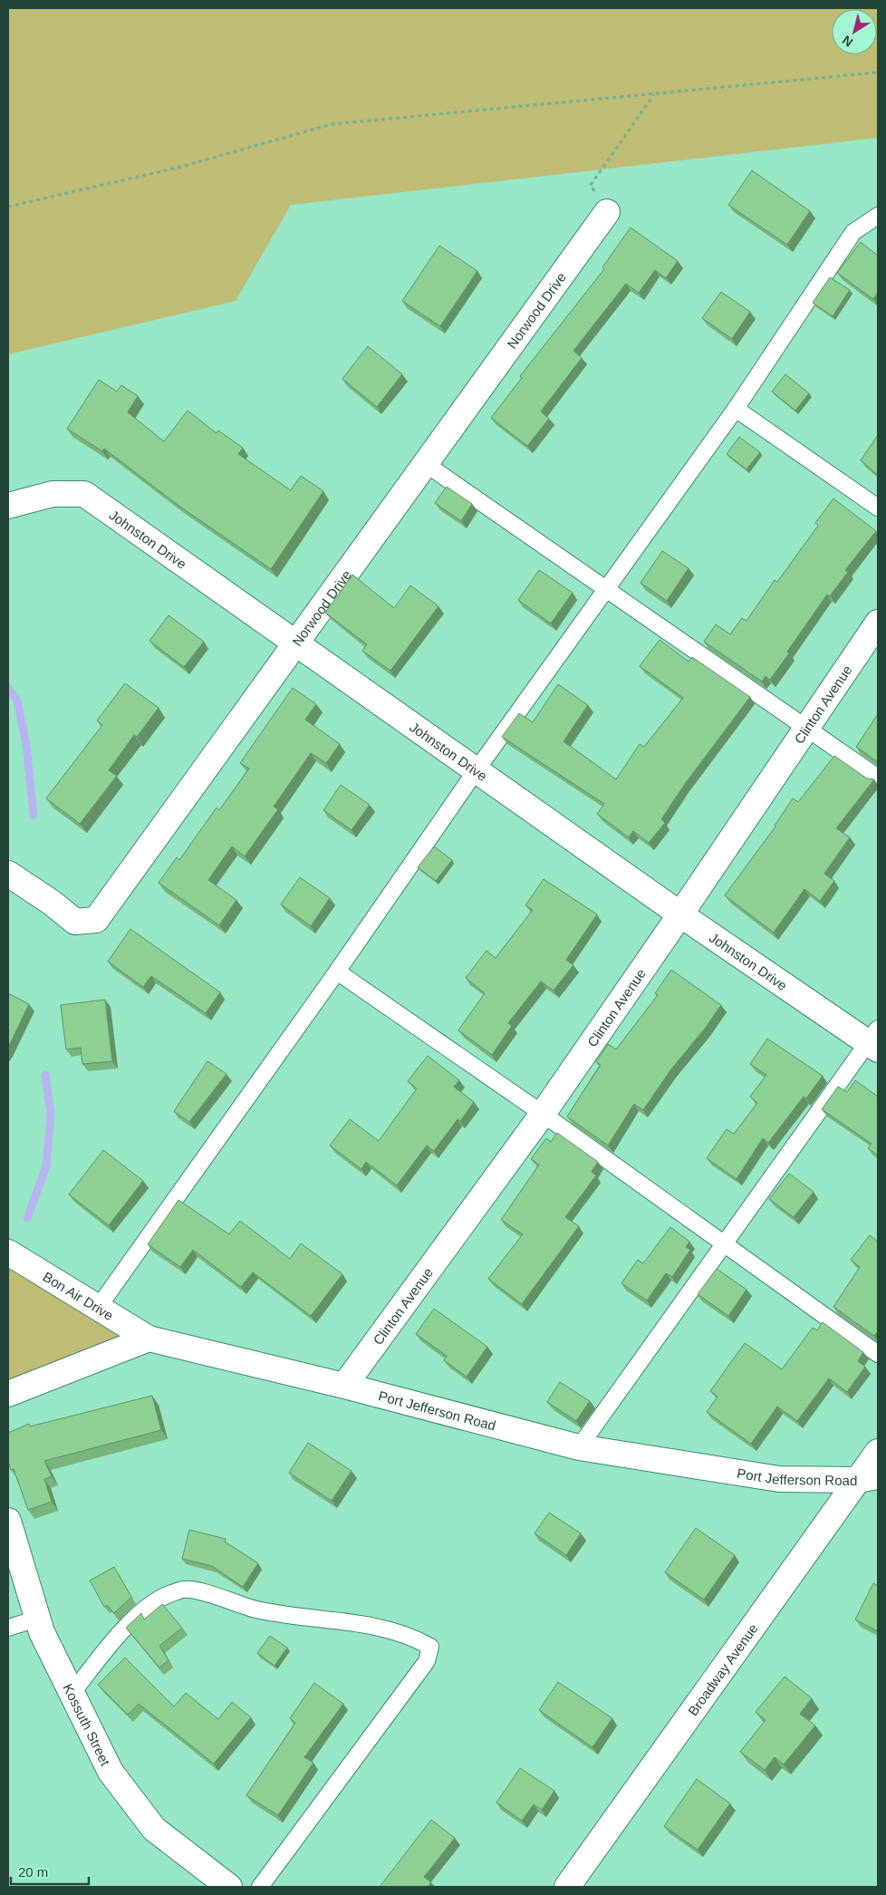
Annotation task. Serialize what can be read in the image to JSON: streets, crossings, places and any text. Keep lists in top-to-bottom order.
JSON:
{
  "streets": {
    "street": [
      "Norwood Drive",
      "Johnston Drive",
      "Clinton Avenue",
      "Bon Air Drive",
      "Port Jefferson Road",
      "Broadway Avenue",
      "Kossuth Street"
    ]
  },
  "crossings": [
    ["Norwood Drive", "Johnston Drive"],
    ["Johnston Drive", "Clinton Avenue"],
    ["Clinton Avenue", "Port Jefferson Road"],
    ["Bon Air Drive", "Port Jefferson Road"],
    ["Port Jefferson Road", "Broadway Avenue"]
  ],
  "scale_bar": "20 m",
  "north": "bottom left"
}
